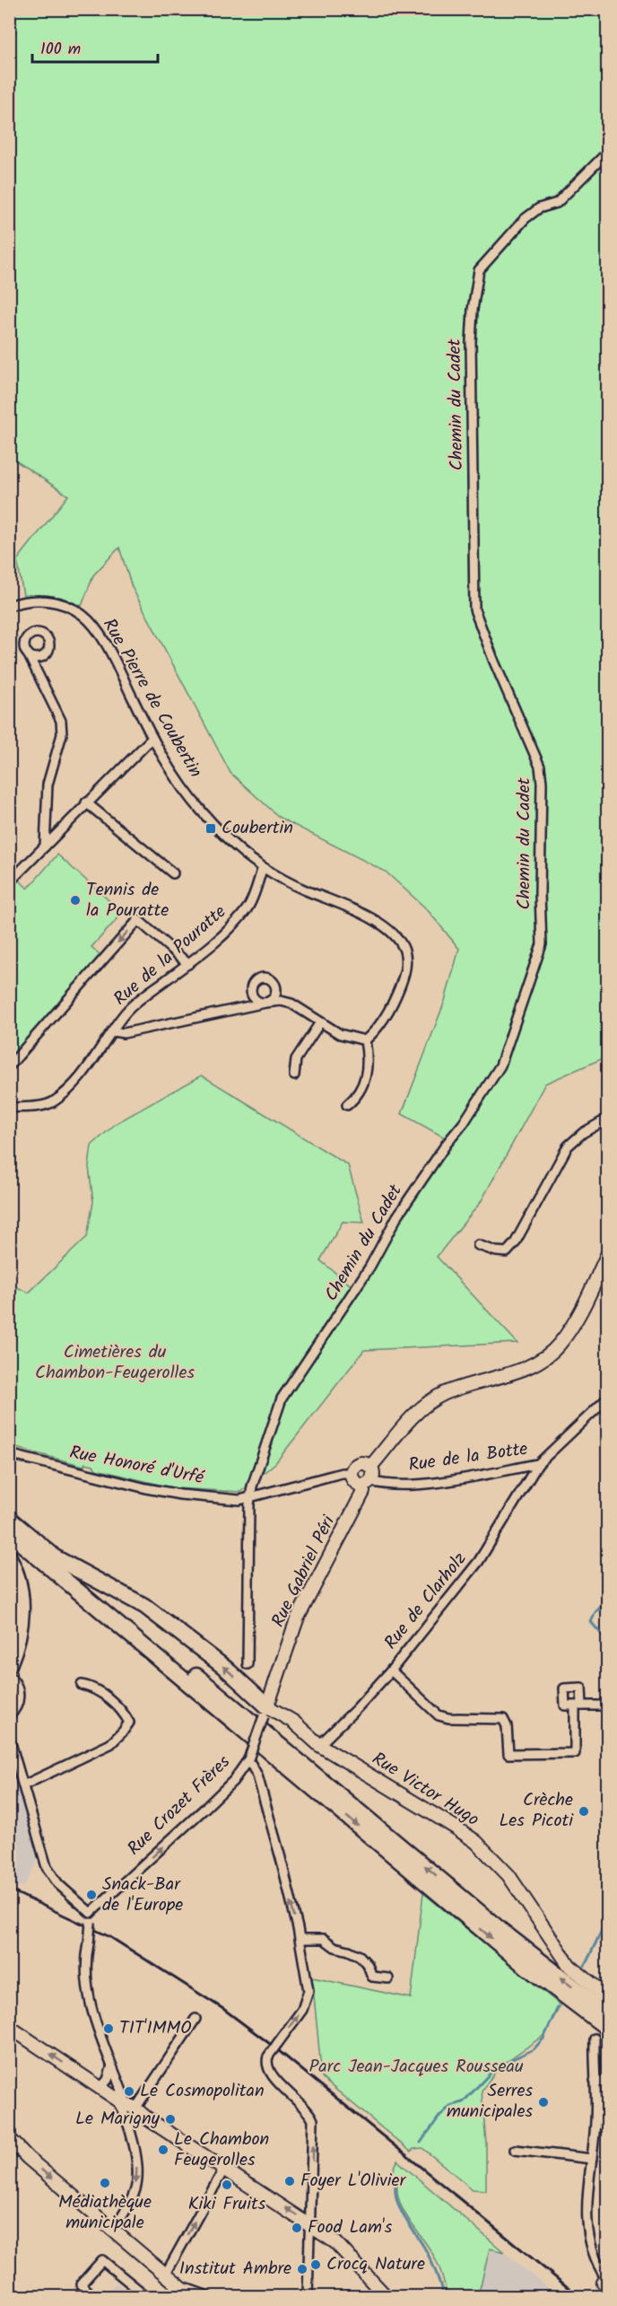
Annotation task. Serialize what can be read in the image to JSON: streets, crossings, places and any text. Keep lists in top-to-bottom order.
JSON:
{
  "streets": {
    "main road": ["Rue Gabriel Péri", "Rue Victor Hugo"],
    "street": [
      "Chemin du Cadet",
      "Rue Pierre de Coubertin",
      "Rue de la Pouratte",
      "Rue de la Botte",
      "Rue Honoré d'Urfé",
      "Rue de Clarholz",
      "Rue Crozet Frères"
    ]
  },
  "crossings": [
    ["Chemin du Cadet", "Rue Honoré d'Urfé"],
    ["Rue Pierre de Coubertin", "Rue de la Pouratte"],
    ["Rue de la Botte", "Rue Honoré d'Urfé"],
    ["Rue de la Botte", "Rue Gabriel Péri"],
    ["Rue de la Botte", "Rue de Clarholz"],
    ["Rue Honoré d'Urfé", "Rue Gabriel Péri"],
    ["Rue Gabriel Péri", "Rue Victor Hugo"],
    ["Rue Gabriel Péri", "Rue Crozet Frères"],
    ["Rue de Clarholz", "Rue Victor Hugo"],
    ["Rue Victor Hugo", "Rue Crozet Frères"]
  ],
  "one_way": ["Rue Crozet Frères"],
  "parks": ["Cimetières du Chambon-Feugerolles", "Parc Jean-Jacques Rousseau"],
  "places": {
    "transit": ["Coubertin"],
    "other": [
      "Tennis de la Pouratte",
      "Crèche Les Picoti",
      "Snack-Bar de l'Europe",
      "TIT'IMMO",
      "Le Cosmopolitan",
      "Serres municipales",
      "Le Marigny",
      "Le Chambon Feugerolles",
      "Foyer L'Olivier",
      "Médiathèque municipale",
      "Kiki Fruits",
      "Food Lam's",
      "Crocq Nature",
      "Institut Ambre"
    ]
  },
  "scale_bar": "100 m"
}
